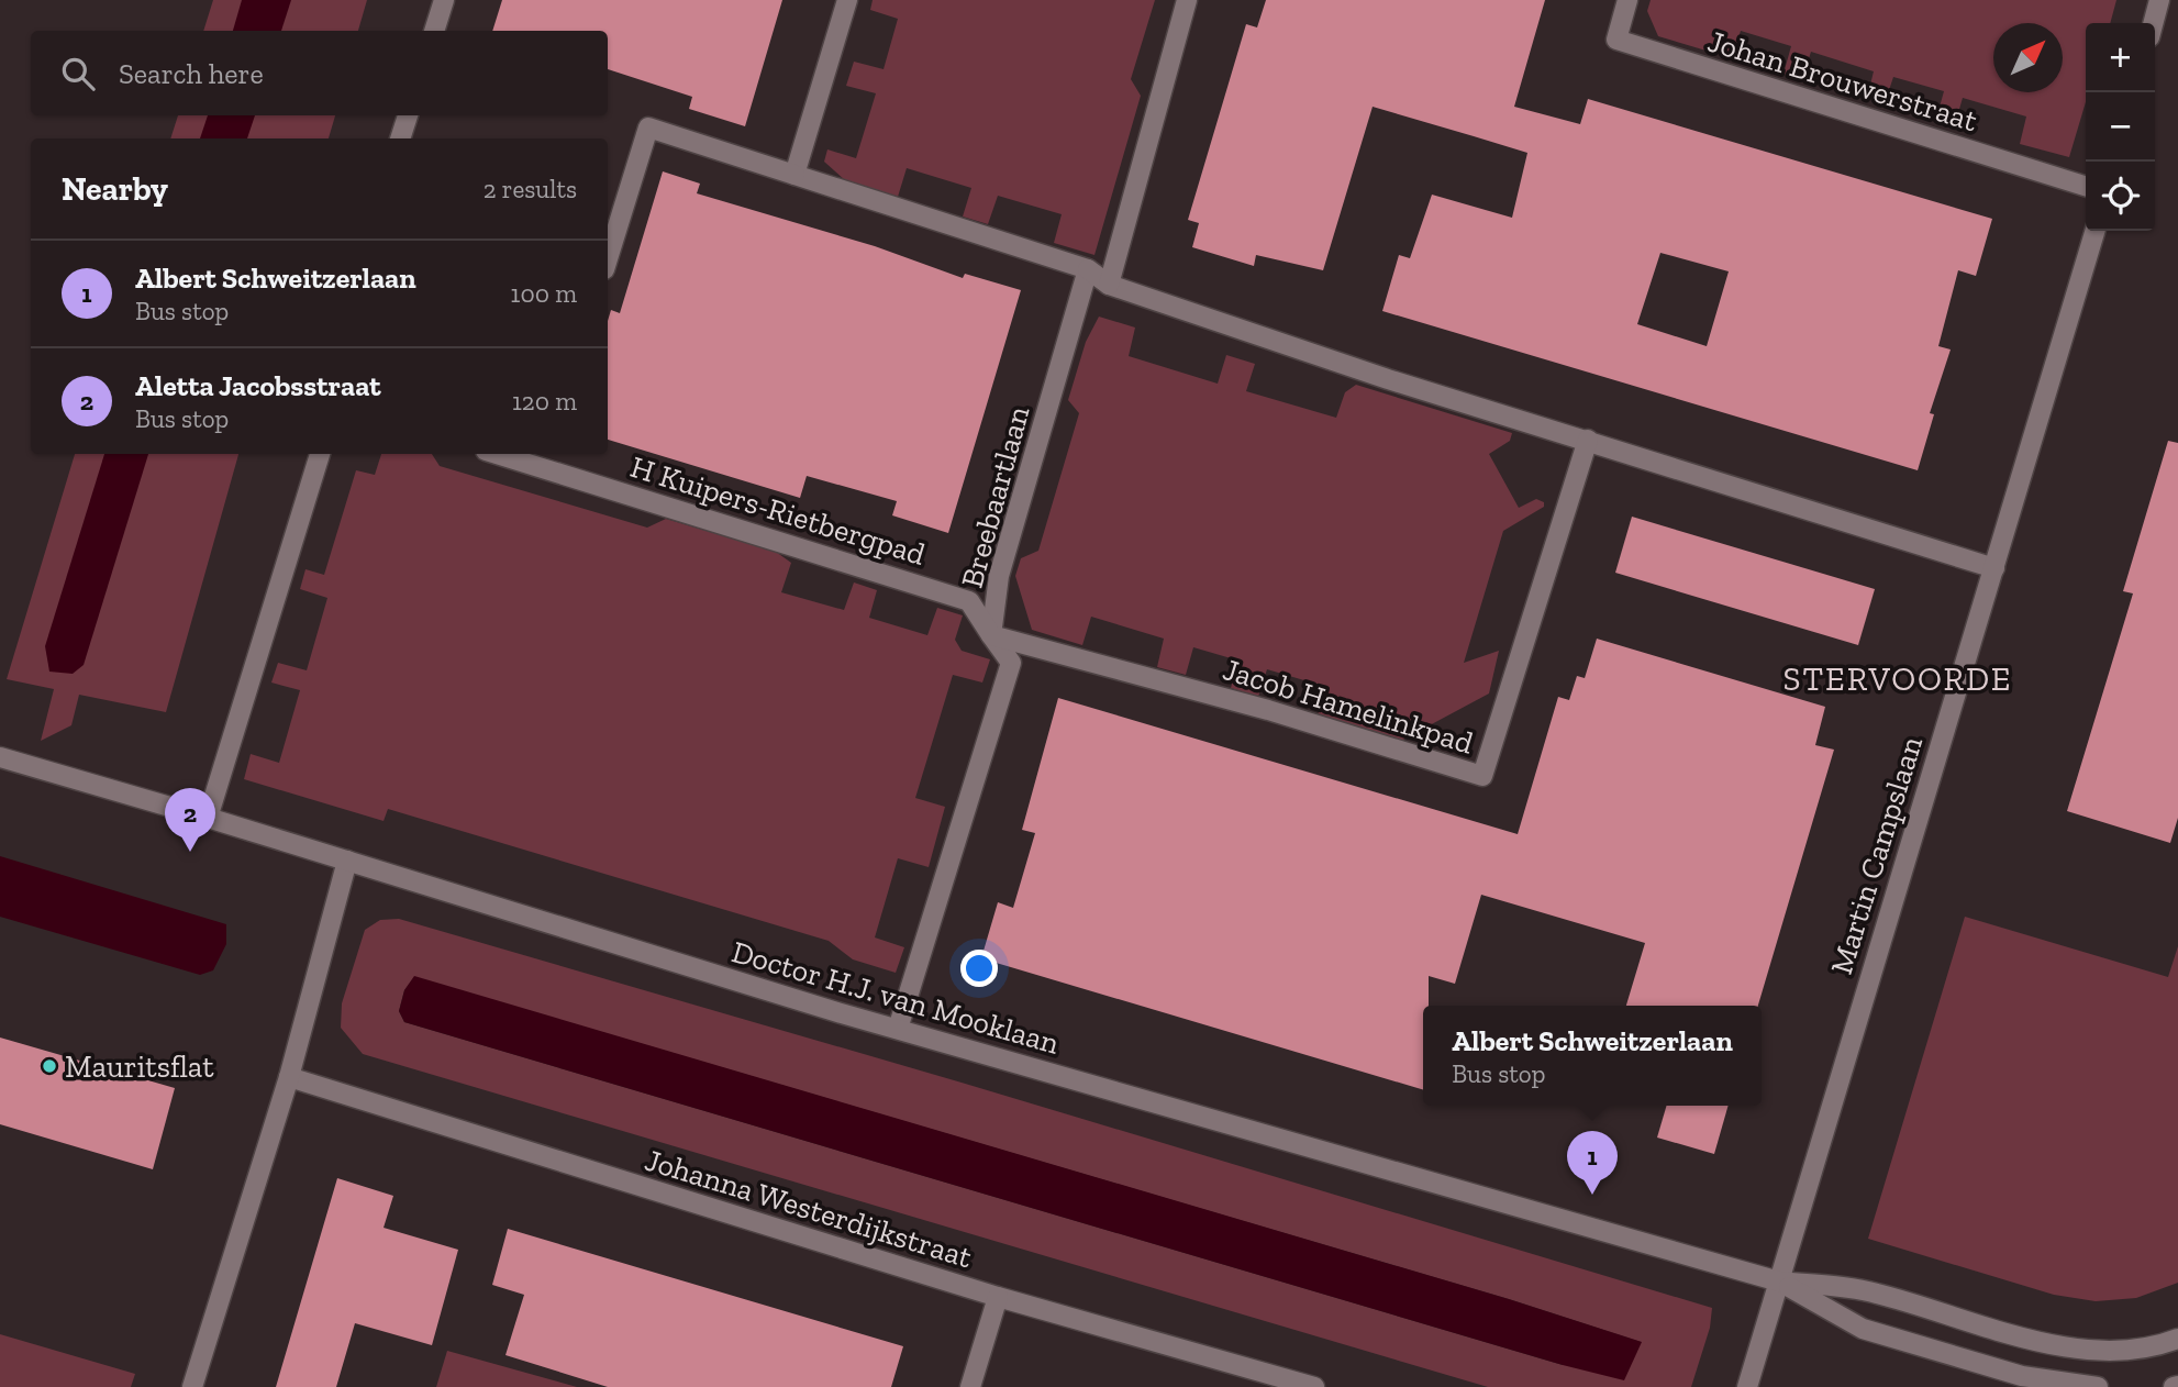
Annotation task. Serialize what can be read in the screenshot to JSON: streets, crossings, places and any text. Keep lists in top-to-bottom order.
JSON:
{
  "streets": {
    "street": [
      "Johan Brouwerstraat",
      "Breebaartlaan",
      "H Kuipers-Rietbergpad",
      "Jacob Hamelinkpad",
      "Martin Campslaan",
      "Doctor H.J. van Mooklaan",
      "Johanna Westerdijkstraat"
    ]
  },
  "crossings": [
    ["Breebaartlaan", "H Kuipers-Rietbergpad"],
    ["Breebaartlaan", "Jacob Hamelinkpad"],
    ["Breebaartlaan", "Doctor H.J. van Mooklaan"],
    ["H Kuipers-Rietbergpad", "Jacob Hamelinkpad"],
    ["Martin Campslaan", "Doctor H.J. van Mooklaan"]
  ],
  "districts": ["STERVOORDE"],
  "places": ["Mauritsflat"],
  "north": "top right",
  "page": {
    "map_buttons": ["+", "−"],
    "search": "Search here",
    "heading": ["Nearby", "2 results"],
    "list": [
      {
        "mark": "1",
        "name": "Albert Schweitzerlaan",
        "note": "Bus stop",
        "value": "100 m"
      },
      {
        "mark": "2",
        "name": "Aletta Jacobsstraat",
        "note": "Bus stop",
        "value": "120 m"
      }
    ],
    "pins": ["2", "1"],
    "popup": ["Albert Schweitzerlaan", "Bus stop"]
  }
}
